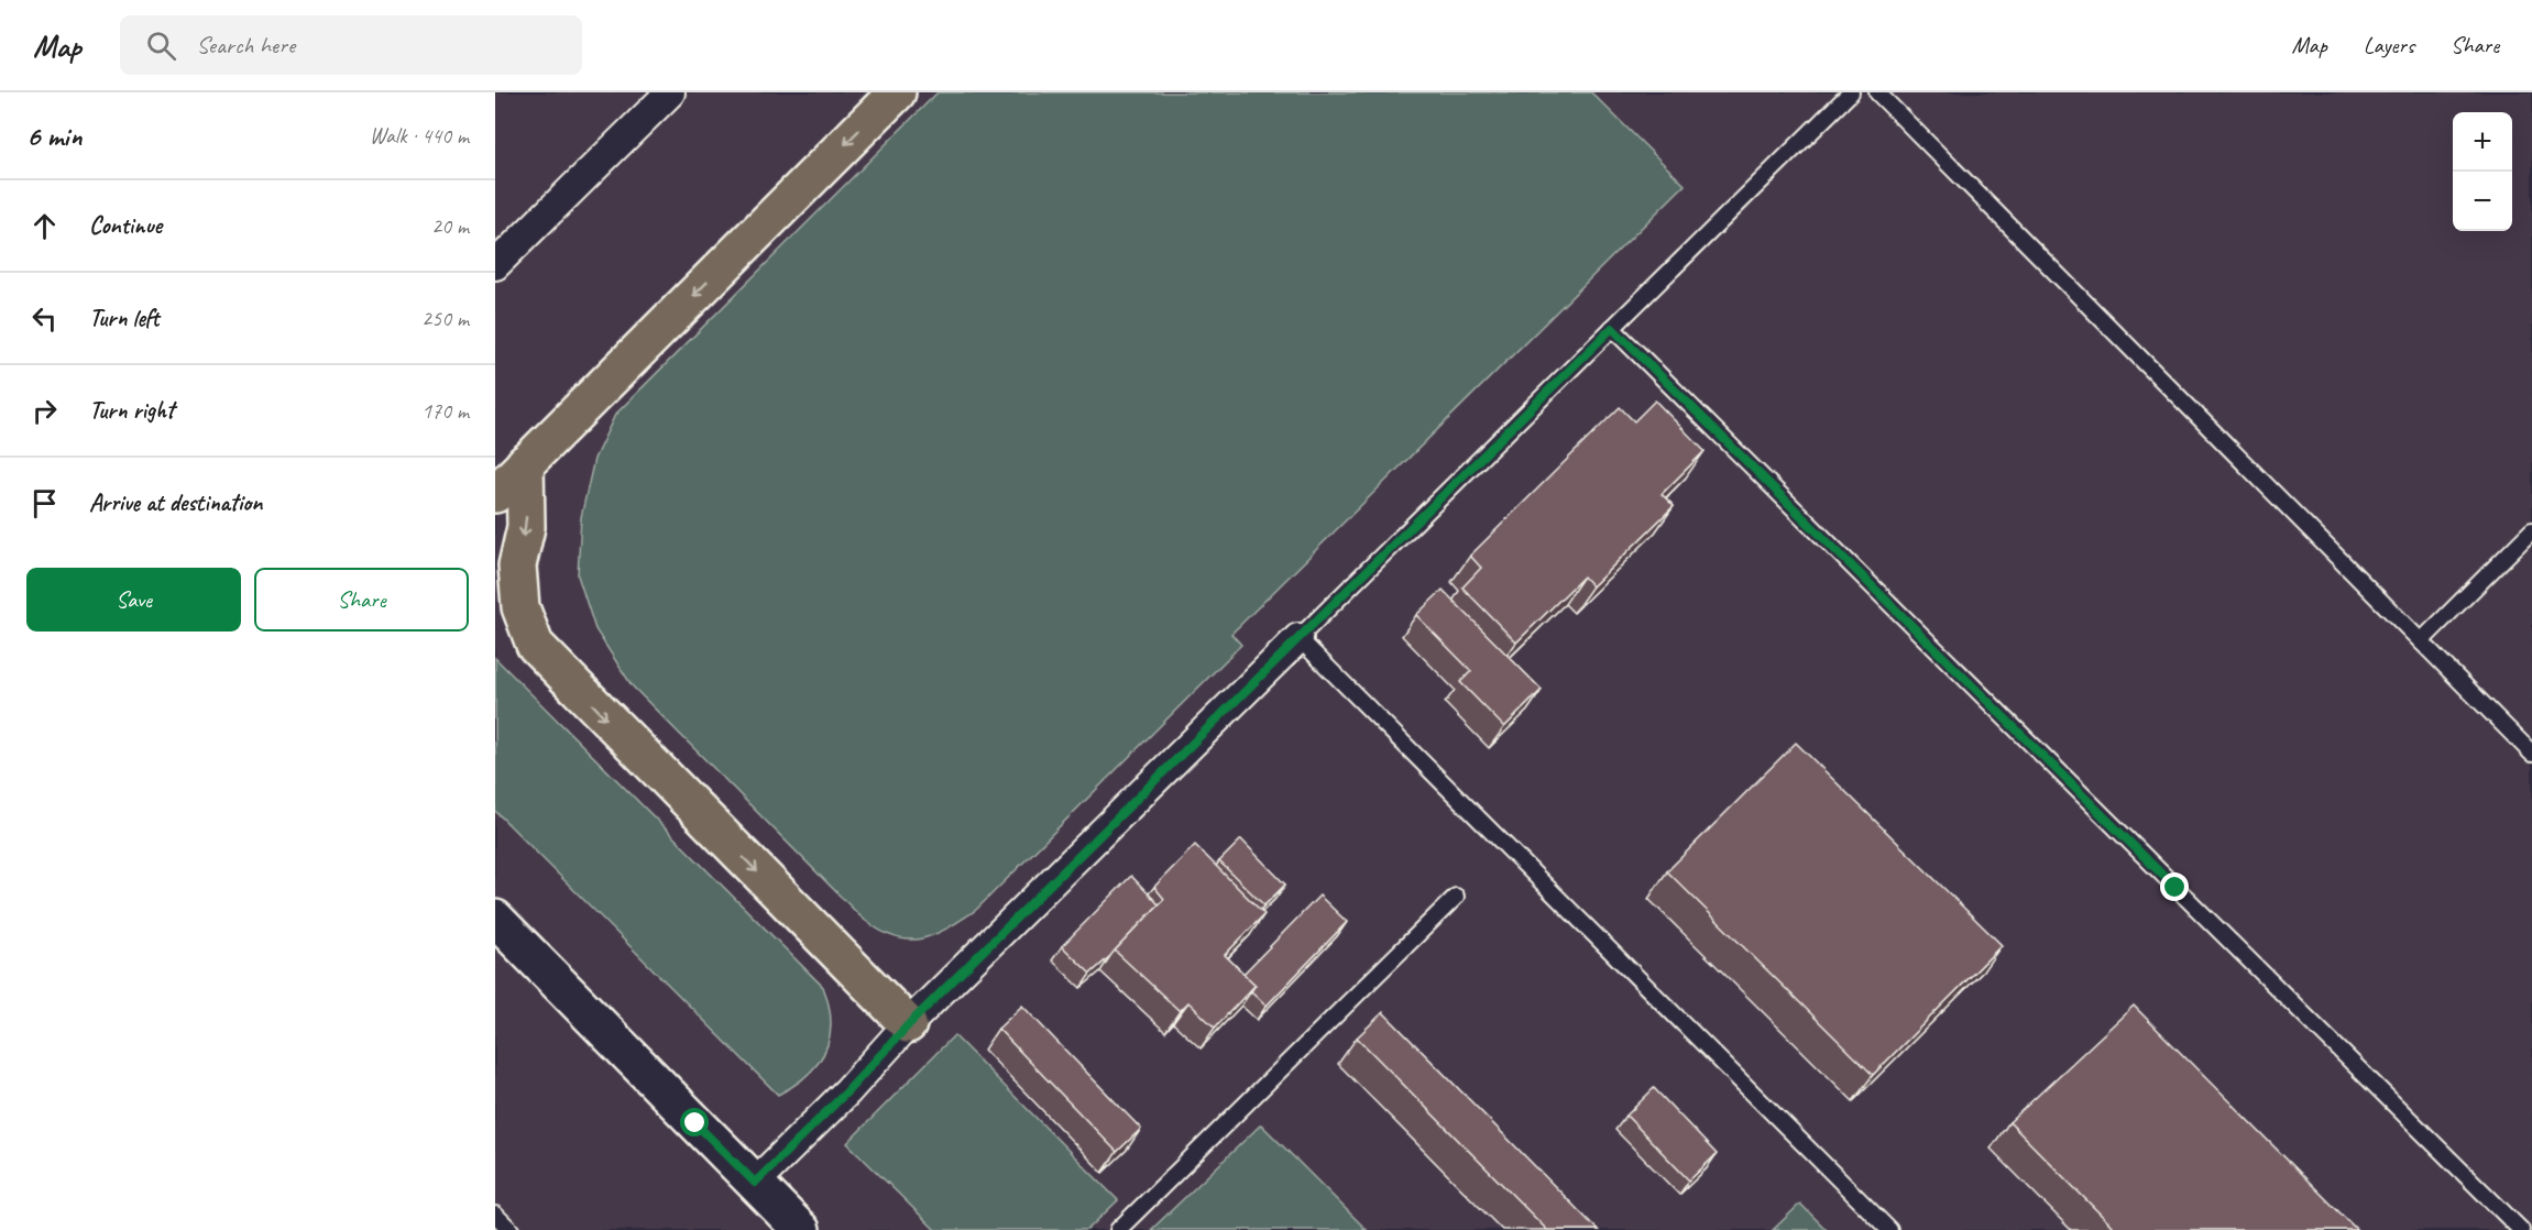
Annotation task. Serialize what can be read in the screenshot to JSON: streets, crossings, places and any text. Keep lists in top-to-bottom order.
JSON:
{
  "page": {
    "header": "Map",
    "search": "Search here",
    "nav": ["Map", "Layers", "Share"],
    "heading": ["6 min", "Walk · 440 m"],
    "map_buttons": ["+", "−"],
    "list": [
      ["Continue", "20 m"],
      ["Turn left", "250 m"],
      ["Turn right", "170 m"],
      "Arrive at destination"
    ],
    "buttons": ["Save", "Share"]
  }
}
